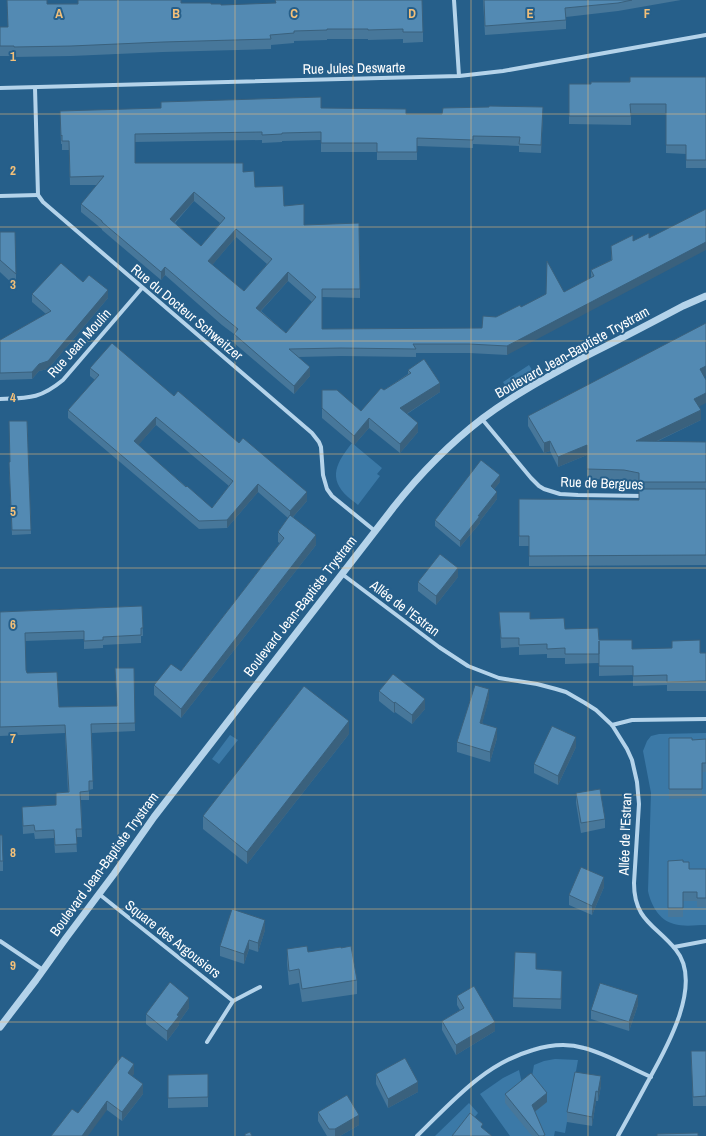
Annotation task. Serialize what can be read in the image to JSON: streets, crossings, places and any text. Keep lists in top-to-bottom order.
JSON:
{
  "streets": {
    "street": [
      "Rue Jules Deswarte",
      "Rue du Docteur Schweitzer",
      "Rue Jean Moulin",
      "Boulevard Jean-Baptiste Trystram",
      "Rue de Bergues",
      "Allée de l'Estran",
      "Square des Argousiers"
    ]
  },
  "crossings": [
    ["Rue du Docteur Schweitzer", "Rue Jean Moulin"],
    ["Rue du Docteur Schweitzer", "Boulevard Jean-Baptiste Trystram"],
    ["Boulevard Jean-Baptiste Trystram", "Rue de Bergues"],
    ["Boulevard Jean-Baptiste Trystram", "Allée de l'Estran"],
    ["Boulevard Jean-Baptiste Trystram", "Square des Argousiers"]
  ],
  "grid": {
    "columns": [
      "A",
      "B",
      "C",
      "D",
      "E",
      "F"
    ],
    "rows": [
      "1",
      "2",
      "3",
      "4",
      "5",
      "6",
      "7",
      "8",
      "9"
    ]
  }
}
